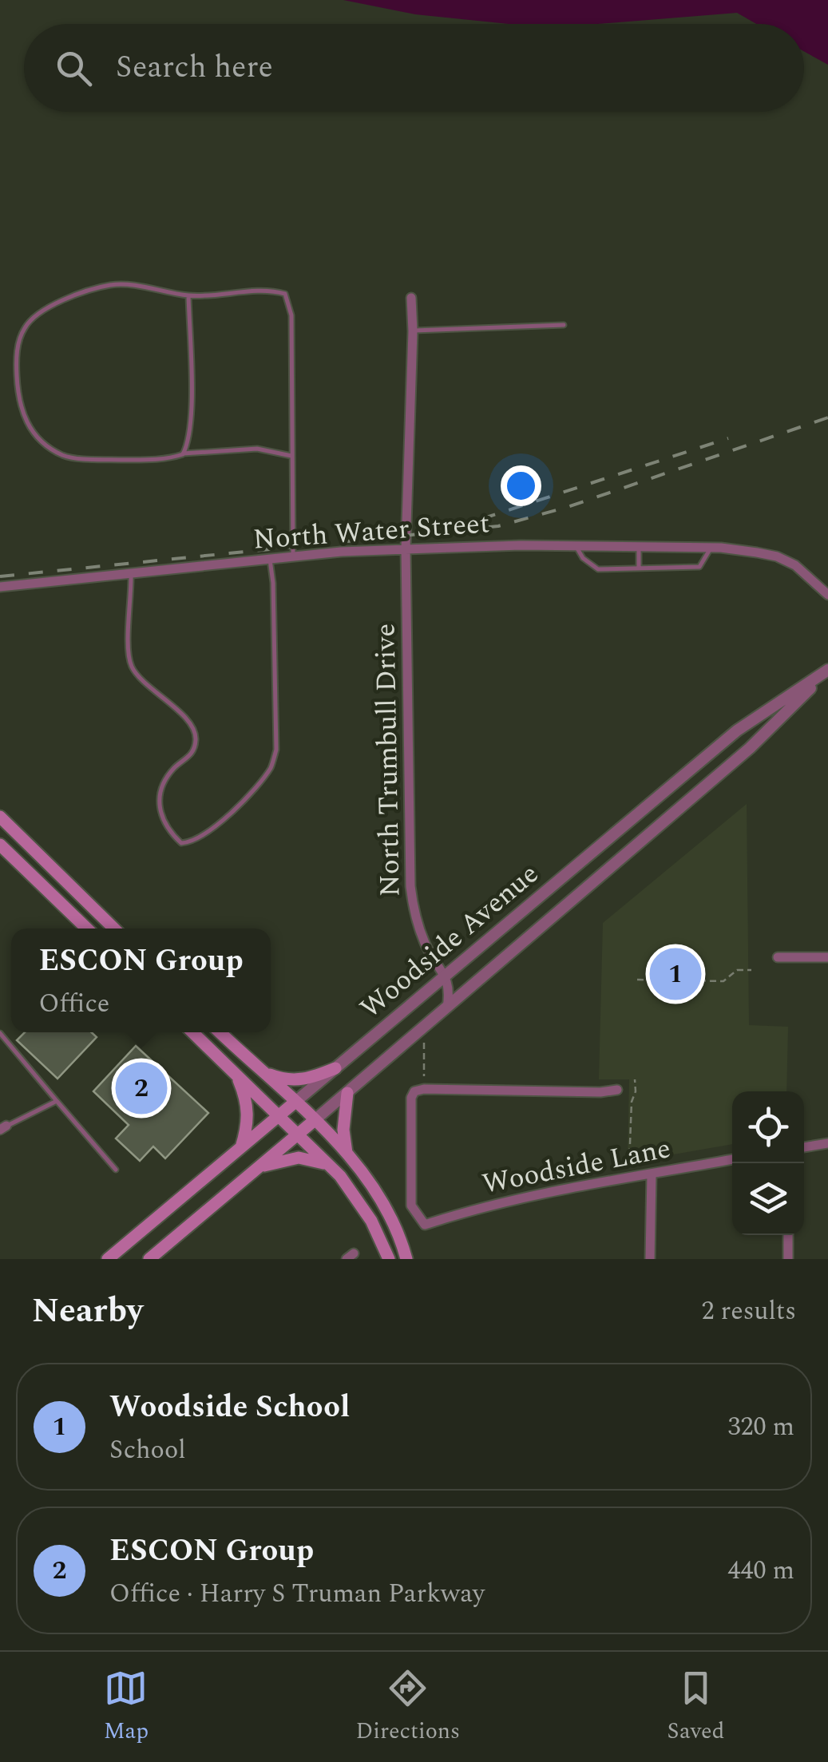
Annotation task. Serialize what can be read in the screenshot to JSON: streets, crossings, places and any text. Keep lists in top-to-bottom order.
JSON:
{
  "streets": {
    "main road": ["Woodside Avenue"],
    "street": ["North Water Street", "North Trumbull Drive", "Woodside Lane"]
  },
  "crossings": [
    ["North Water Street", "North Trumbull Drive"],
    ["North Trumbull Drive", "Woodside Avenue"]
  ],
  "page": {
    "search": "Search here",
    "popup": ["ESCON Group", "Office"],
    "pins": ["1", "2"],
    "heading": ["Nearby", "2 results"],
    "list": [
      {
        "mark": "1",
        "name": "Woodside School",
        "note": "School",
        "value": "320 m"
      },
      {
        "mark": "2",
        "name": "ESCON Group",
        "note": "Office · Harry S Truman Parkway",
        "value": "440 m"
      }
    ],
    "nav": ["Map", "Directions", "Saved"]
  }
}
